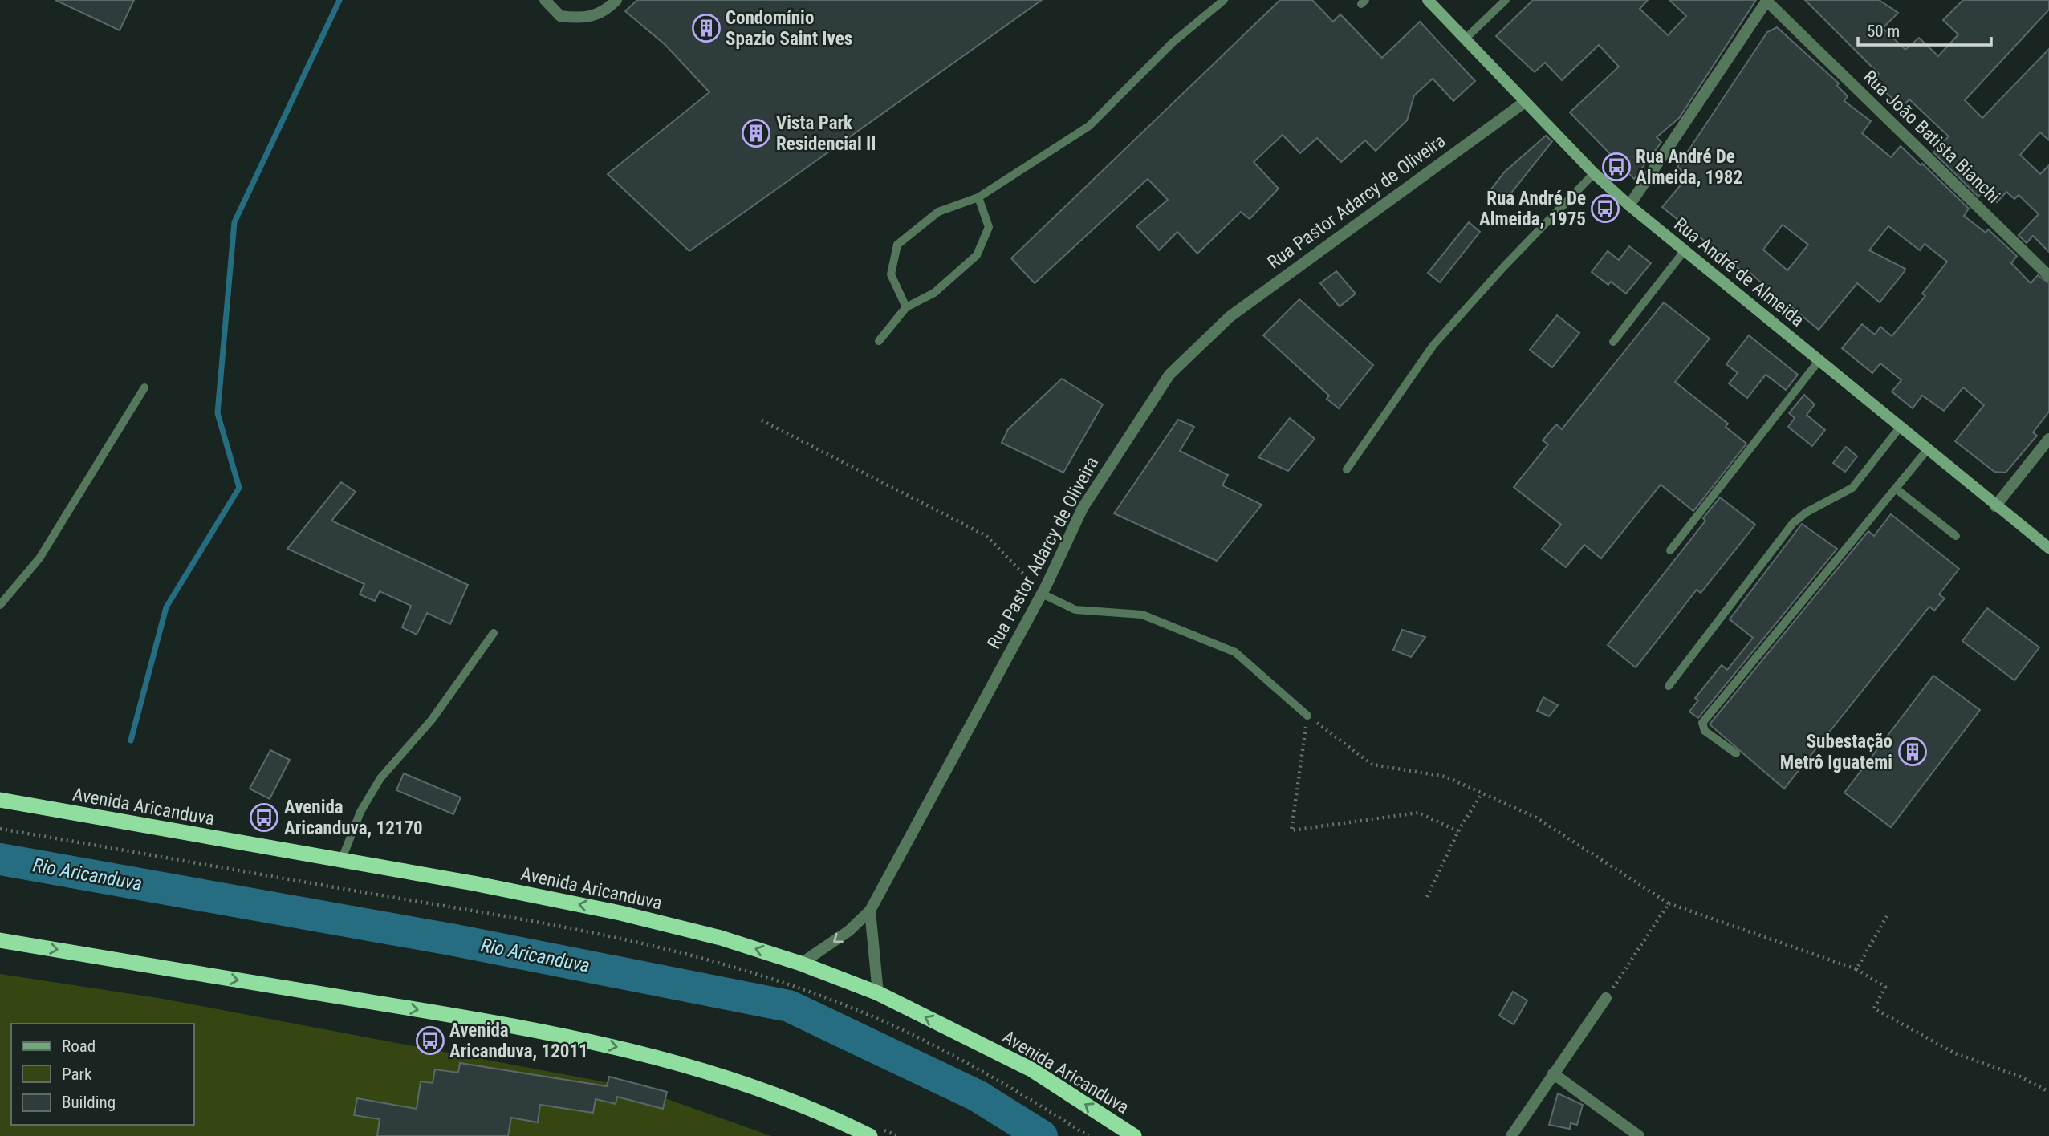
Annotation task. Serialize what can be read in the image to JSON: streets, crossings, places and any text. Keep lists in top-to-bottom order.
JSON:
{
  "streets": {
    "highway": ["Avenida Aricanduva"],
    "main road": ["Rua André de Almeida"],
    "street": ["Rua João Batista Bianchi", "Rua Pastor Adarcy de Oliveira"]
  },
  "crossings": [
    ["Rua Pastor Adarcy de Oliveira", "Rua André de Almeida"],
    ["Rua Pastor Adarcy de Oliveira", "Avenida Aricanduva"]
  ],
  "water": ["Rio Aricanduva"],
  "places": {
    "building": ["Condomínio Spazio Saint Ives", "Vista Park Residencial II", "Subestação Metrô Iguatemi"],
    "bus stop": [
      "Rua André De Almeida, 1982",
      "Rua André De Almeida, 1975",
      "Avenida Aricanduva, 12170",
      "Avenida Aricanduva, 12011"
    ]
  },
  "legend": ["Road", "Park", "Building"],
  "scale_bar": "50 m"
}
